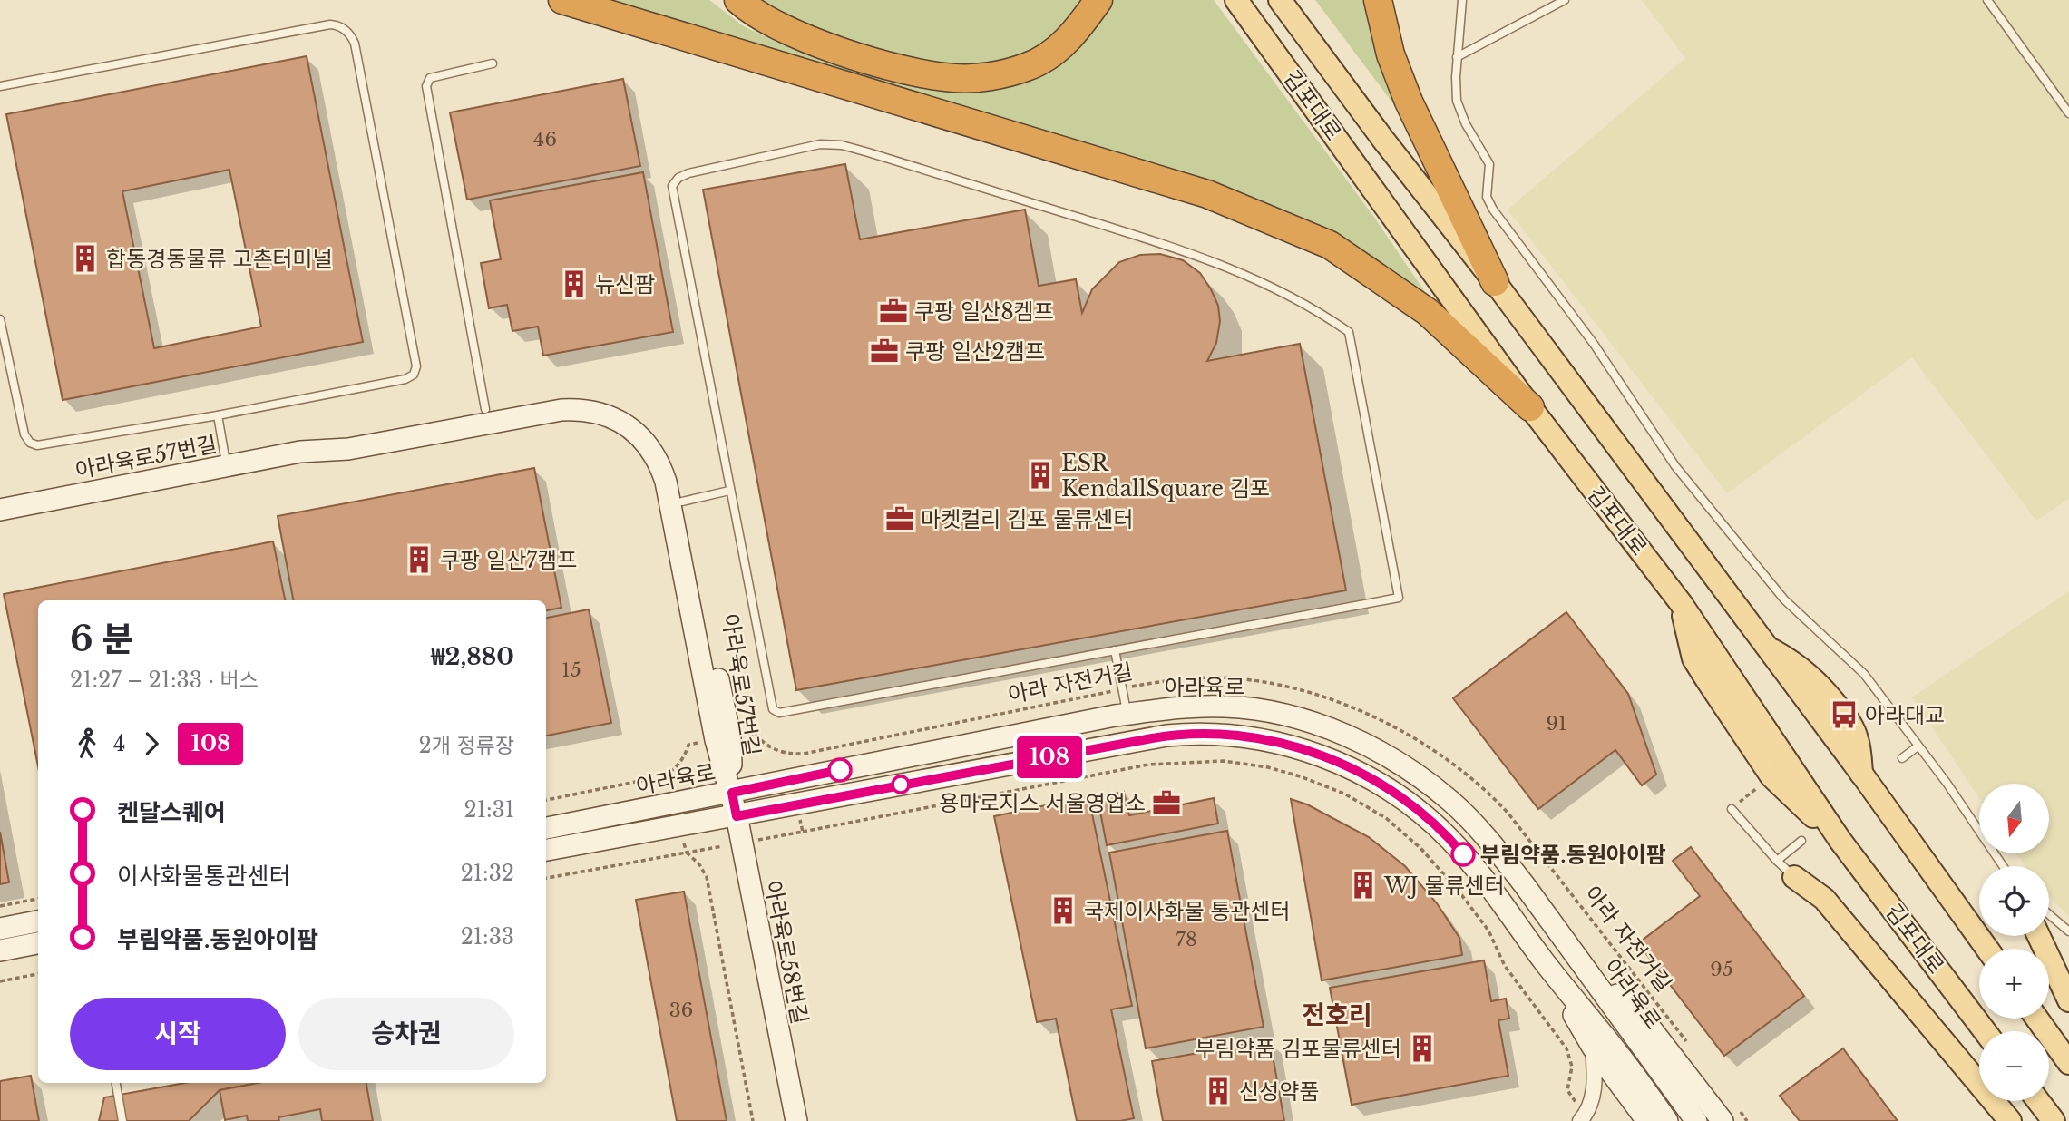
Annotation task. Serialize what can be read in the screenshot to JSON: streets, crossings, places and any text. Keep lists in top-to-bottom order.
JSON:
{
  "streets": {
    "main road": ["김포대로"],
    "street": ["아라육로57번길", "아라육로", "아라육로58번길"],
    "path": ["아라 자전거길"]
  },
  "crossings": [
    ["아라육로57번길", "아라육로"],
    ["아라육로57번길", "아라육로58번길"],
    ["아라육로", "아라육로58번길"]
  ],
  "districts": ["전호리"],
  "places": {
    "building": [
      "합동경동물류 고촌터미널",
      "뉴신팜",
      "ESR KendallSquare 김포",
      "쿠팡 일산7캠프",
      "WJ 물류센터",
      "국제이사화물 통관센터",
      "부림약품 김포물류센터",
      "신성약품"
    ],
    "office": [
      "쿠팡 일산8켐프",
      "쿠팡 일산2캠프",
      "마켓컬리 김포 물류센터",
      "용마로지스 서울영업소"
    ],
    "bus stop": ["아라대교"],
    "other": ["부림약품.동원아이팜"]
  },
  "lines": ["bus line 108"],
  "house_numbers": [
    "46",
    "15",
    "91",
    "78",
    "95",
    "36"
  ],
  "north": "bottom",
  "page": {
    "on_map": "108",
    "heading": ["6 분", "21:27 – 21:33 · 버스", "₩2,880"],
    "legs": ["4", "108", "2개 정류장"],
    "list": [
      {
        "name": "켄달스퀘어",
        "value": "21:31"
      },
      {
        "name": "이사화물통관센터",
        "value": "21:32"
      },
      {
        "name": "부림약품.동원아이팜",
        "value": "21:33"
      }
    ],
    "map_buttons": ["+", "−"],
    "buttons": ["시작", "승차권"]
  }
}
